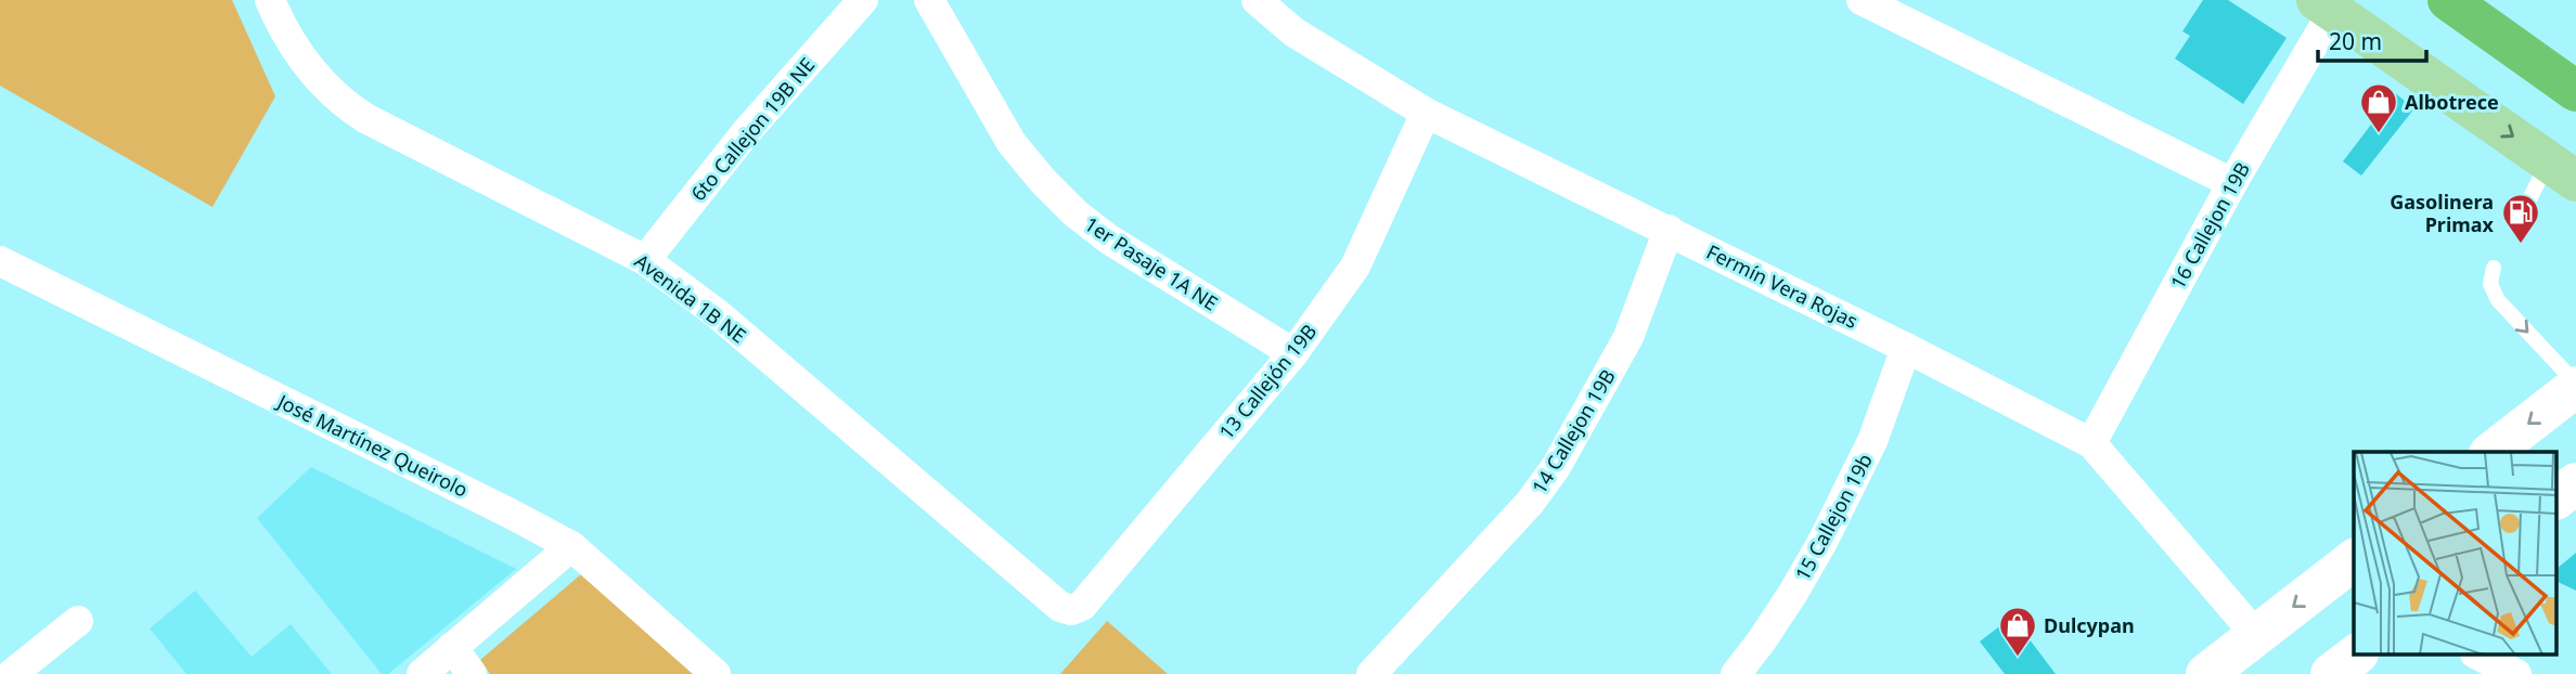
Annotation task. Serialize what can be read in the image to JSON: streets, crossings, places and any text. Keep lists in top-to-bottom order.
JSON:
{
  "streets": {
    "street": [
      "6to Callejon 19B NE",
      "16 Callejon 19B",
      "1er Pasaje 1A NE",
      "Fermín Vera Rojas",
      "Avenida 1B NE",
      "13 Callejón 19B",
      "14 Callejon 19B",
      "José Martínez Queirolo",
      "15 Callejon 19b"
    ]
  },
  "crossings": [
    ["6to Callejon 19B NE", "Avenida 1B NE"],
    ["16 Callejon 19B", "Fermín Vera Rojas"],
    ["1er Pasaje 1A NE", "13 Callejón 19B"],
    ["Fermín Vera Rojas", "13 Callejón 19B"],
    ["Fermín Vera Rojas", "14 Callejon 19B"],
    ["Fermín Vera Rojas", "15 Callejon 19b"],
    ["Avenida 1B NE", "13 Callejón 19B"]
  ],
  "places": {
    "shop": ["Albotrece", "Dulcypan"],
    "fuel station": ["Gasolinera Primax"]
  },
  "scale_bar": "20 m"
}
